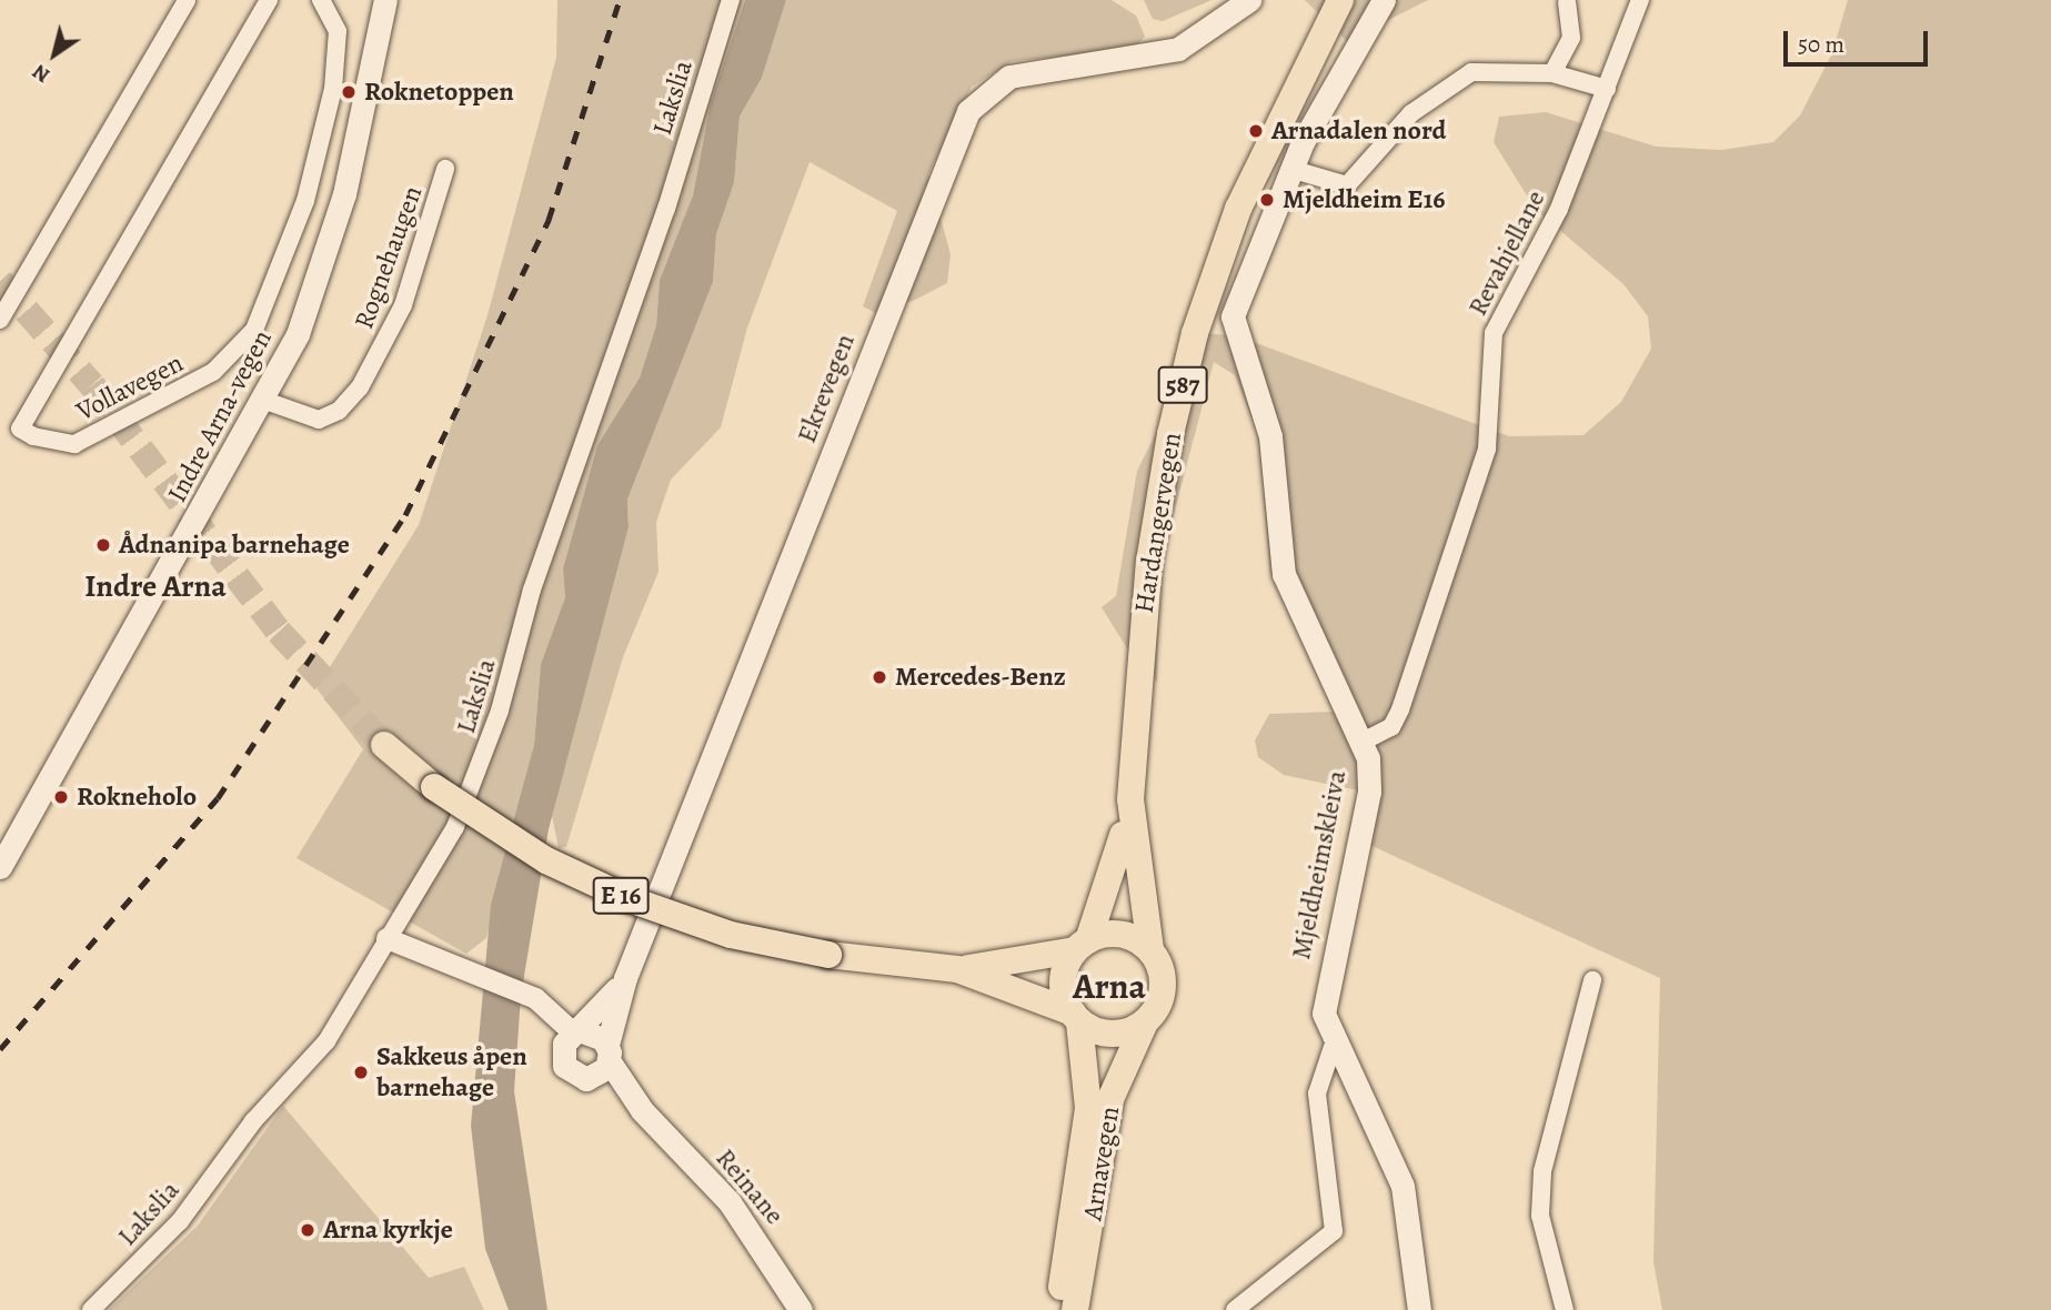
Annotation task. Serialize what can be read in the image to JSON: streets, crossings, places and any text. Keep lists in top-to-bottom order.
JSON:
{
  "streets": {
    "main road": [
      "587",
      "Ekrevegen",
      "Indre Arna-vegen",
      "Hardangervegen",
      "Mjeldheimskleiva",
      "E 16",
      "Arnavegen",
      "Reinane"
    ],
    "street": [
      "Lakslia",
      "Revahjellane",
      "Rognehaugen",
      "Vollavegen"
    ]
  },
  "crossings": [
    ["Revahjellane", "Mjeldheimskleiva"],
    ["Rognehaugen", "Indre Arna-vegen"],
    ["Ekrevegen", "Reinane"],
    ["Hardangervegen", "E 16"],
    ["Hardangervegen", "Arnavegen"],
    ["E 16", "Arnavegen"]
  ],
  "districts": ["Indre Arna", "Arna"],
  "places": [
    "Roknetoppen",
    "Arnadalen nord",
    "Mjeldheim E16",
    "Ådnanipa barnehage",
    "Mercedes-Benz",
    "Rokneholo",
    "Sakkeus åpen barnehage",
    "Arna kyrkje"
  ],
  "scale_bar": "50 m",
  "north": "bottom left"
}
